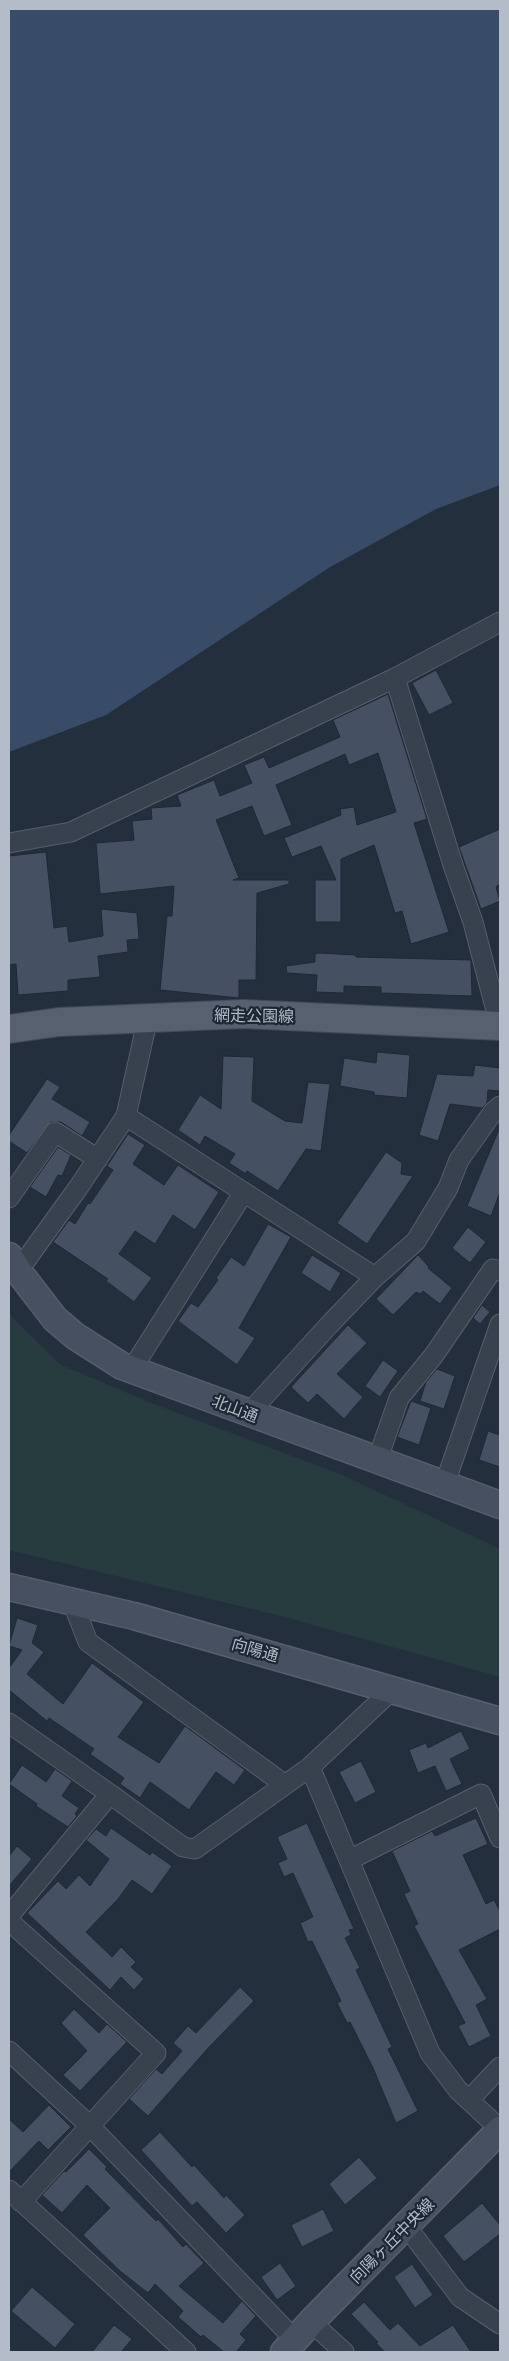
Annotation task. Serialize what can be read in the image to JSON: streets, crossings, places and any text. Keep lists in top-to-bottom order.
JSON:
{
  "streets": {
    "main road": ["網走公園線"],
    "street": ["北山通", "向陽通", "向陽ヶ丘中央線"]
  }
}
